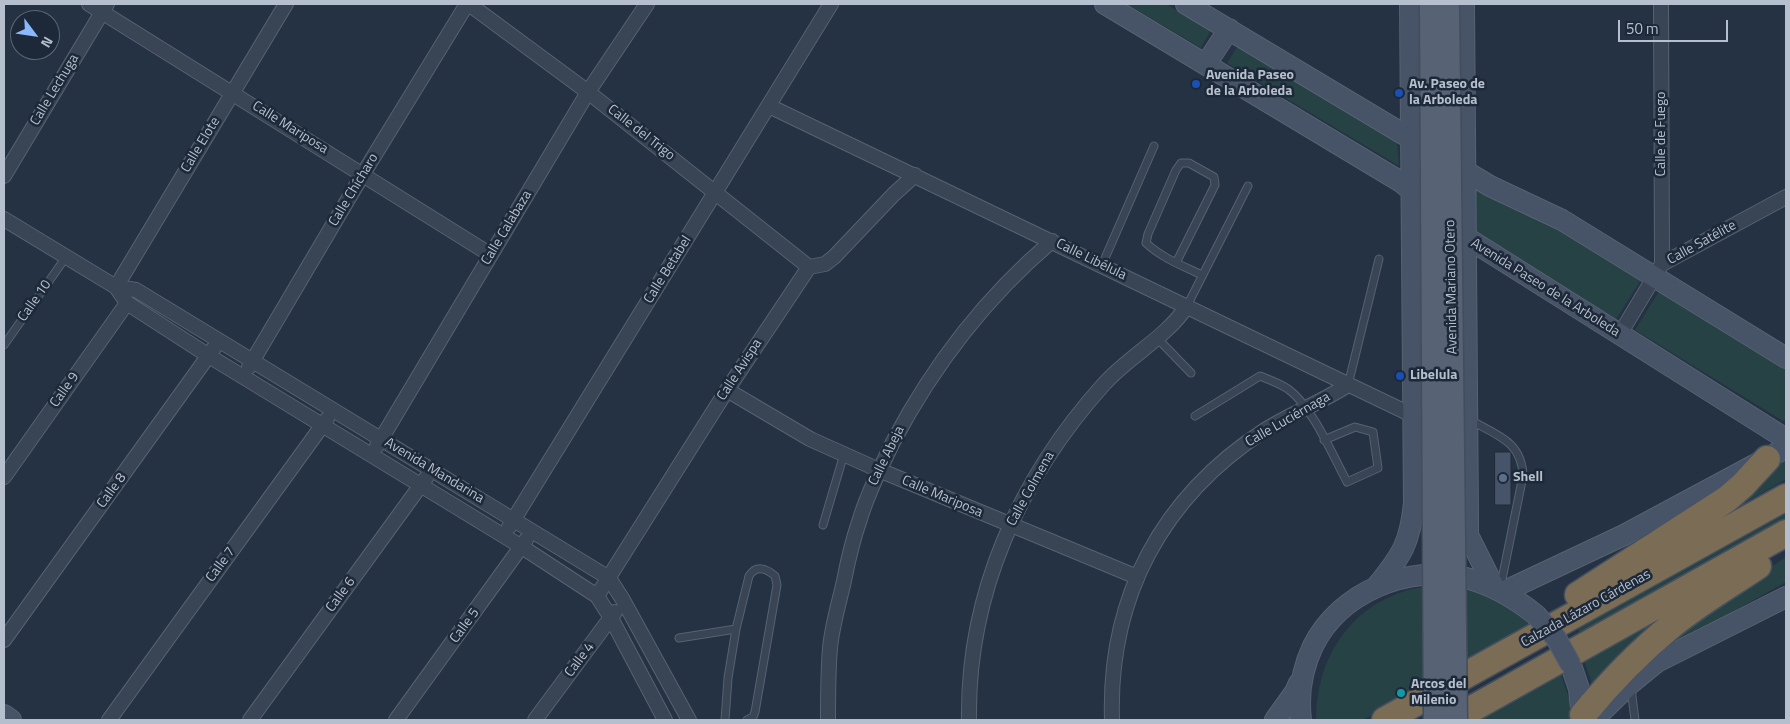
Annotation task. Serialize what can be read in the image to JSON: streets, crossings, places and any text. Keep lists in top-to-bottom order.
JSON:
{
  "streets": {
    "highway": ["Calzada Lázaro Cárdenas"],
    "main road": ["Avenida Mariano Otero", "Avenida Paseo de la Arboleda"],
    "street": [
      "Calle Lechuga",
      "Calle Mariposa",
      "Calle del Trigo",
      "Calle de Fuego",
      "Calle Elote",
      "Calle Chícharo",
      "Calle Calabaza",
      "Calle Satélite",
      "Calle Libélula",
      "Calle Betabel",
      "Calle Avispa",
      "Calle 9",
      "Calle Luciérnaga",
      "Calle Abeja",
      "Avenida Mandarina",
      "Calle Colmena",
      "Calle 8",
      "Calle 7",
      "Calle 6",
      "Calle 5",
      "Calle 4"
    ],
    "lane": ["Calle 10"]
  },
  "crossings": [
    ["Calle Lechuga", "Calle Mariposa"],
    ["Calle Mariposa", "Calle Elote"],
    ["Calle Mariposa", "Calle Chícharo"],
    ["Calle Mariposa", "Calle Calabaza"],
    ["Calle Mariposa", "Calle Avispa"],
    ["Calle Mariposa", "Calle Luciérnaga"],
    ["Calle Mariposa", "Calle Abeja"],
    ["Calle Mariposa", "Calle Colmena"],
    ["Calle del Trigo", "Calle Chícharo"],
    ["Calle del Trigo", "Calle Calabaza"],
    ["Calle del Trigo", "Calle Betabel"],
    ["Calle del Trigo", "Calle Avispa"],
    ["Calle de Fuego", "Calle Satélite"],
    ["Calle Elote", "Avenida Mandarina"],
    ["Calle Chícharo", "Avenida Mandarina"],
    ["Calle Calabaza", "Avenida Mandarina"],
    ["Calle Satélite", "Avenida Paseo de la Arboleda"],
    ["Calle Libélula", "Calle Betabel"],
    ["Calle Libélula", "Calle Luciérnaga"],
    ["Calle Libélula", "Calle Abeja"],
    ["Calle Libélula", "Calle Colmena"],
    ["Calle Betabel", "Avenida Mandarina"],
    ["Avenida Mariano Otero", "Avenida Paseo de la Arboleda"],
    ["Calle 10", "Avenida Mandarina"],
    ["Calle Avispa", "Avenida Mandarina"],
    ["Calle 9", "Avenida Mandarina"],
    ["Avenida Mandarina", "Calle 8"],
    ["Avenida Mandarina", "Calle 7"],
    ["Avenida Mandarina", "Calle 6"],
    ["Avenida Mandarina", "Calle 5"],
    ["Avenida Mandarina", "Calle 4"]
  ],
  "places": [
    "Avenida Paseo de la Arboleda",
    "Av. Paseo de la Arboleda",
    "Libelula",
    "Shell",
    "Arcos del Milenio"
  ],
  "scale_bar": "50 m",
  "north": "bottom right"
}
